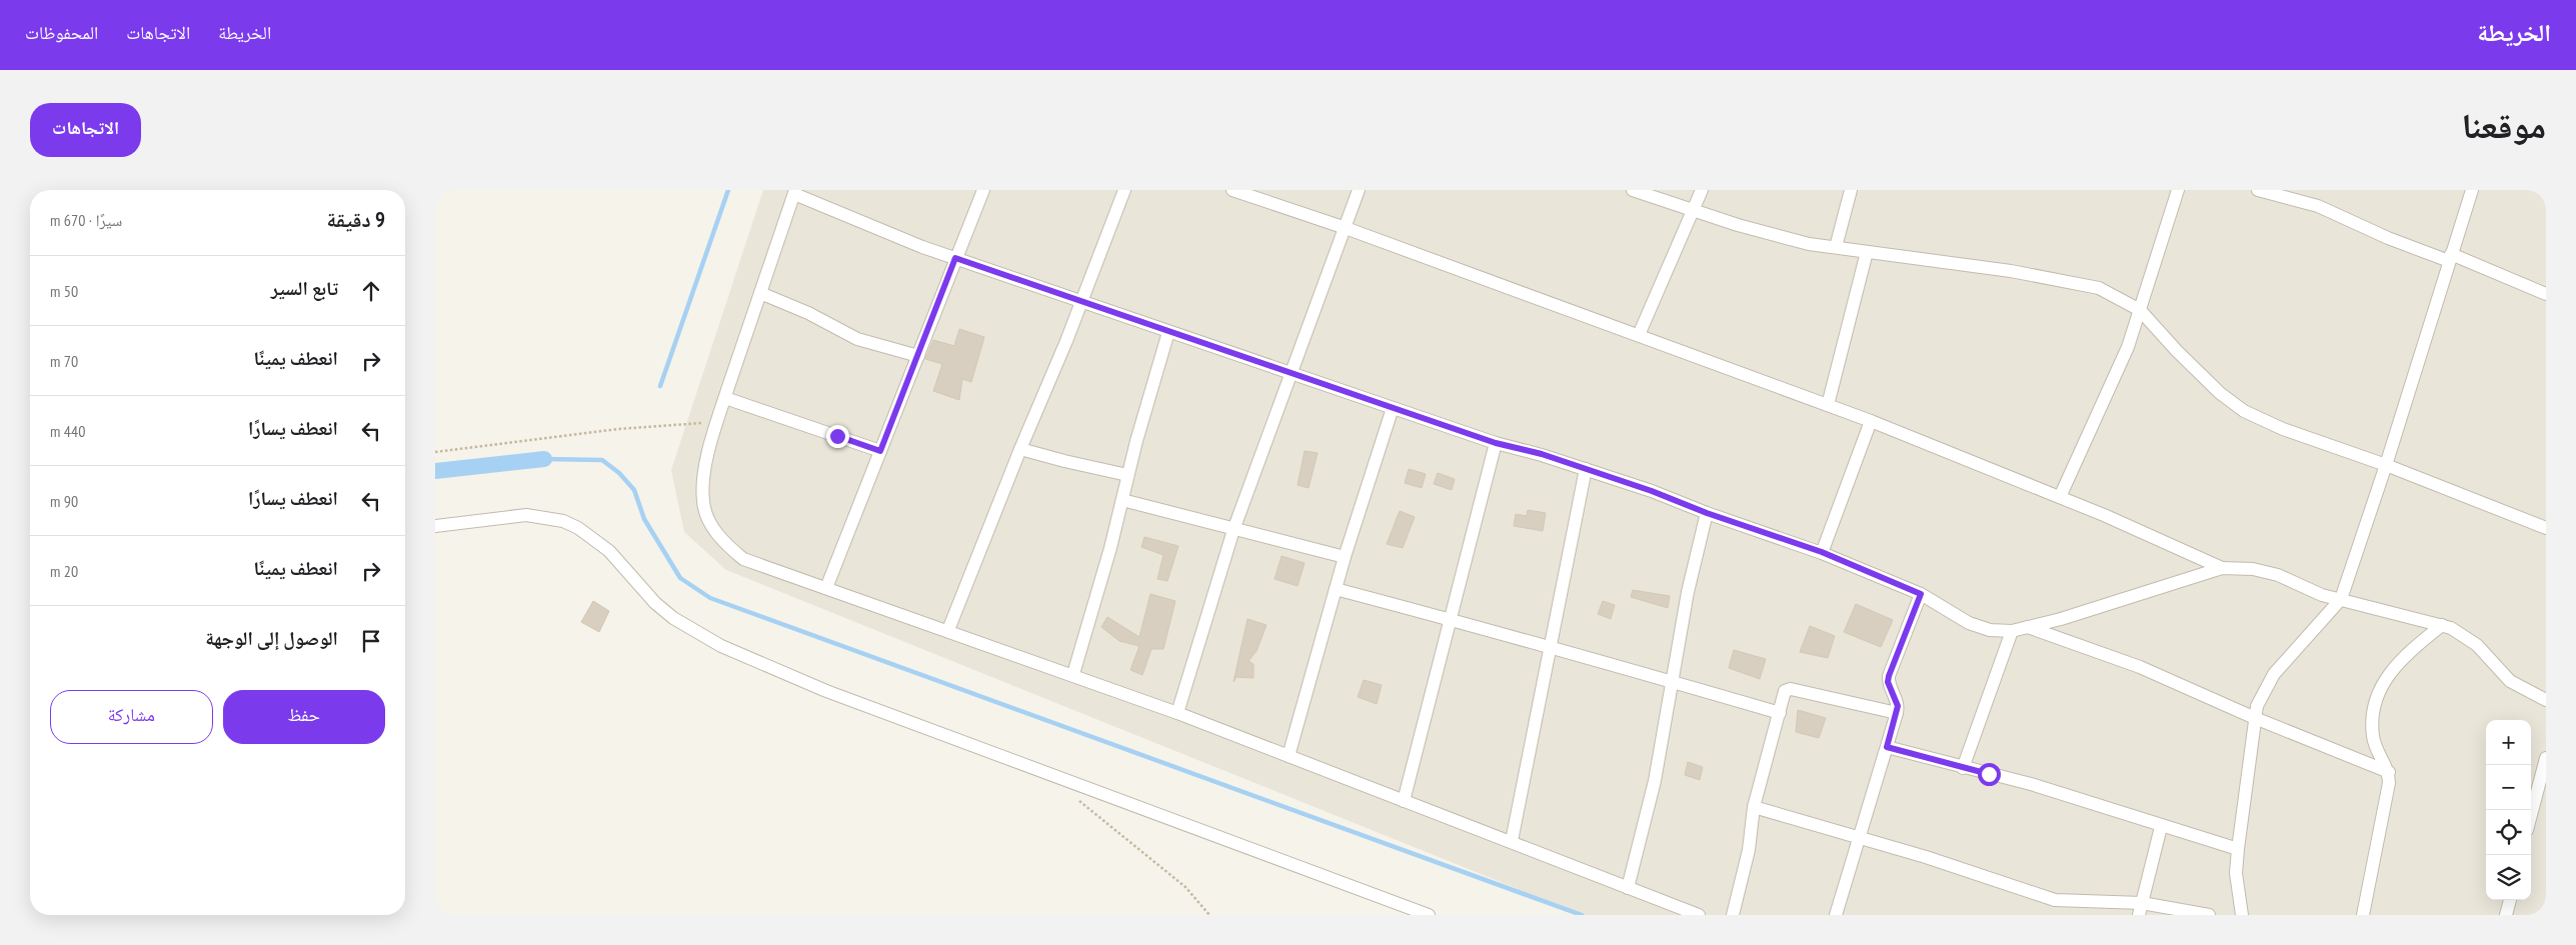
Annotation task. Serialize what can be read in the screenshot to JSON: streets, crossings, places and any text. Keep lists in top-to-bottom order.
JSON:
{
  "page": {
    "header": "الخريطة",
    "nav": ["الخريطة", "الاتجاهات", "المحفوظات"],
    "title": "موقعنا",
    "buttons": [
      "الاتجاهات",
      ["حفظ", "مشاركة"]
    ],
    "heading": ["9 دقيقة", "سيرًا · 670 m"],
    "list": [
      ["تابع السير", "50 m"],
      ["انعطف يمينًا", "70 m"],
      ["انعطف يسارًا", "440 m"],
      ["انعطف يسارًا", "90 m"],
      ["انعطف يمينًا", "20 m"],
      "الوصول إلى الوجهة"
    ],
    "map_buttons": ["+", "−"]
  }
}
